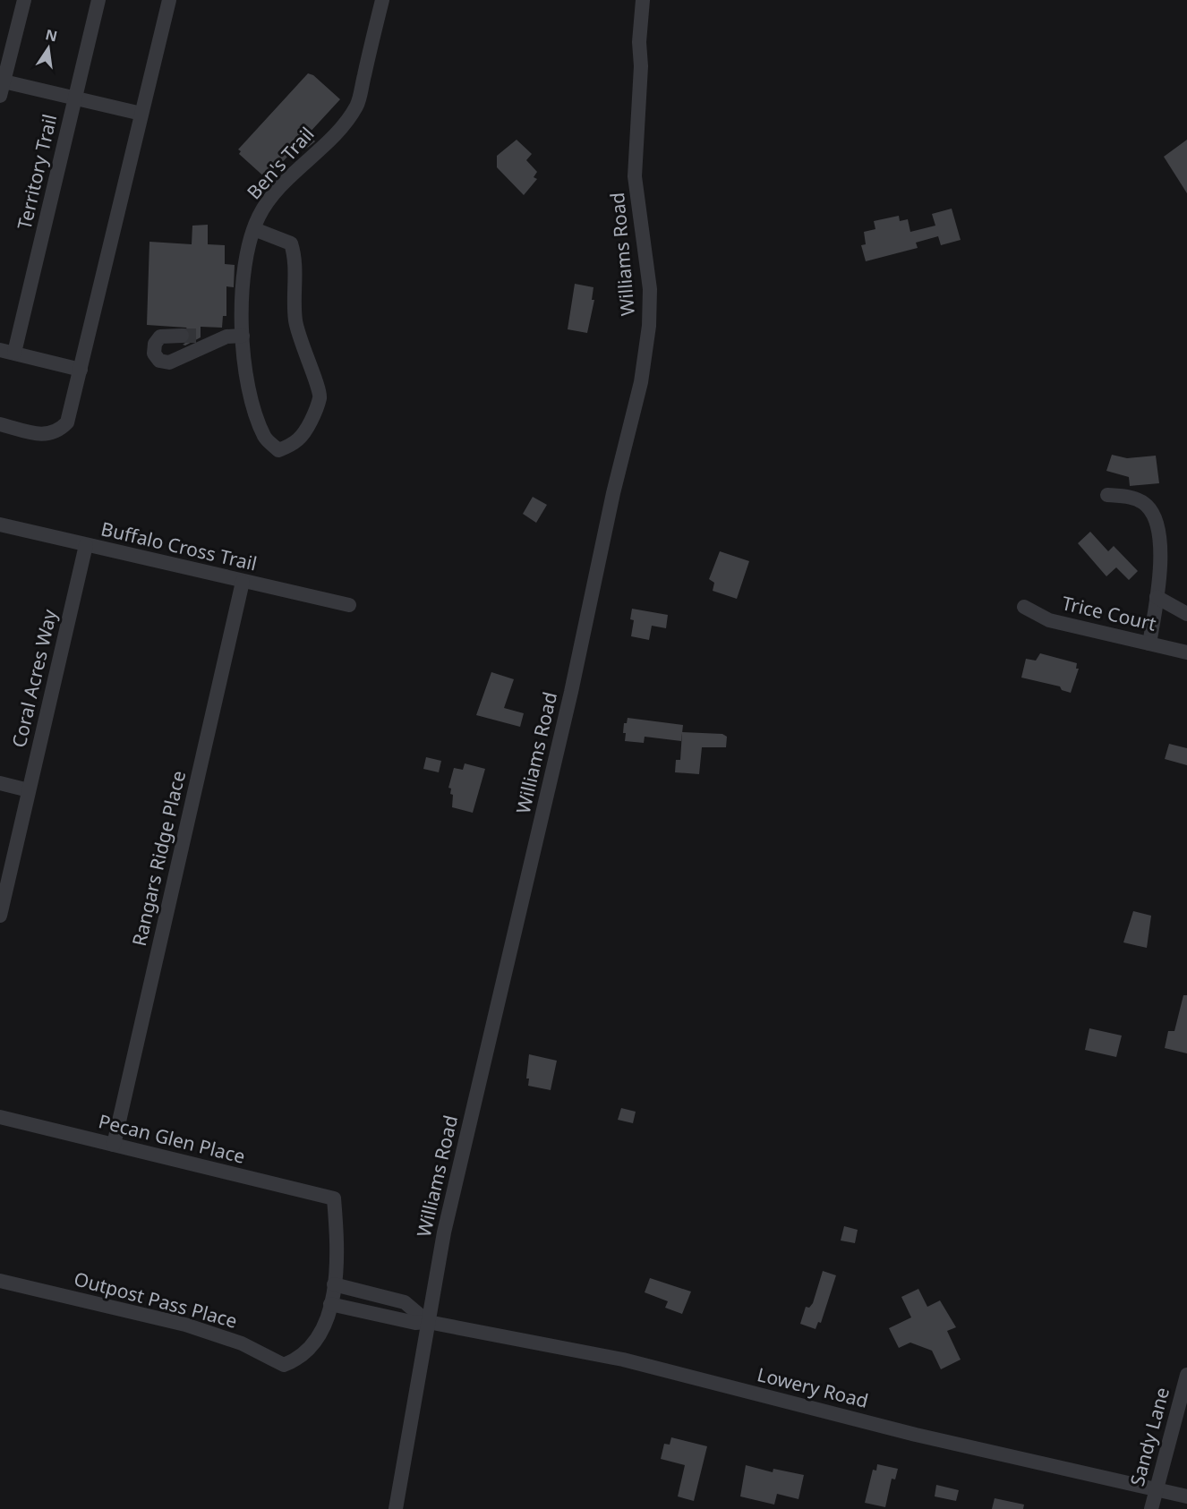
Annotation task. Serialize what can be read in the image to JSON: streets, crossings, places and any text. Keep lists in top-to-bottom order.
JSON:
{
  "streets": {
    "street": [
      "Ben's Trail",
      "Territory Trail",
      "Williams Road",
      "Buffalo Cross Trail",
      "Trice Court",
      "Coral Acres Way",
      "Rangars Ridge Place",
      "Pecan Glen Place",
      "Outpost Pass Place",
      "Lowery Road",
      "Sandy Lane"
    ]
  },
  "crossings": [
    ["Williams Road", "Lowery Road"],
    ["Buffalo Cross Trail", "Coral Acres Way"],
    ["Buffalo Cross Trail", "Rangars Ridge Place"],
    ["Rangars Ridge Place", "Pecan Glen Place"],
    ["Pecan Glen Place", "Lowery Road"],
    ["Outpost Pass Place", "Lowery Road"],
    ["Lowery Road", "Sandy Lane"]
  ],
  "north": "top"
}
